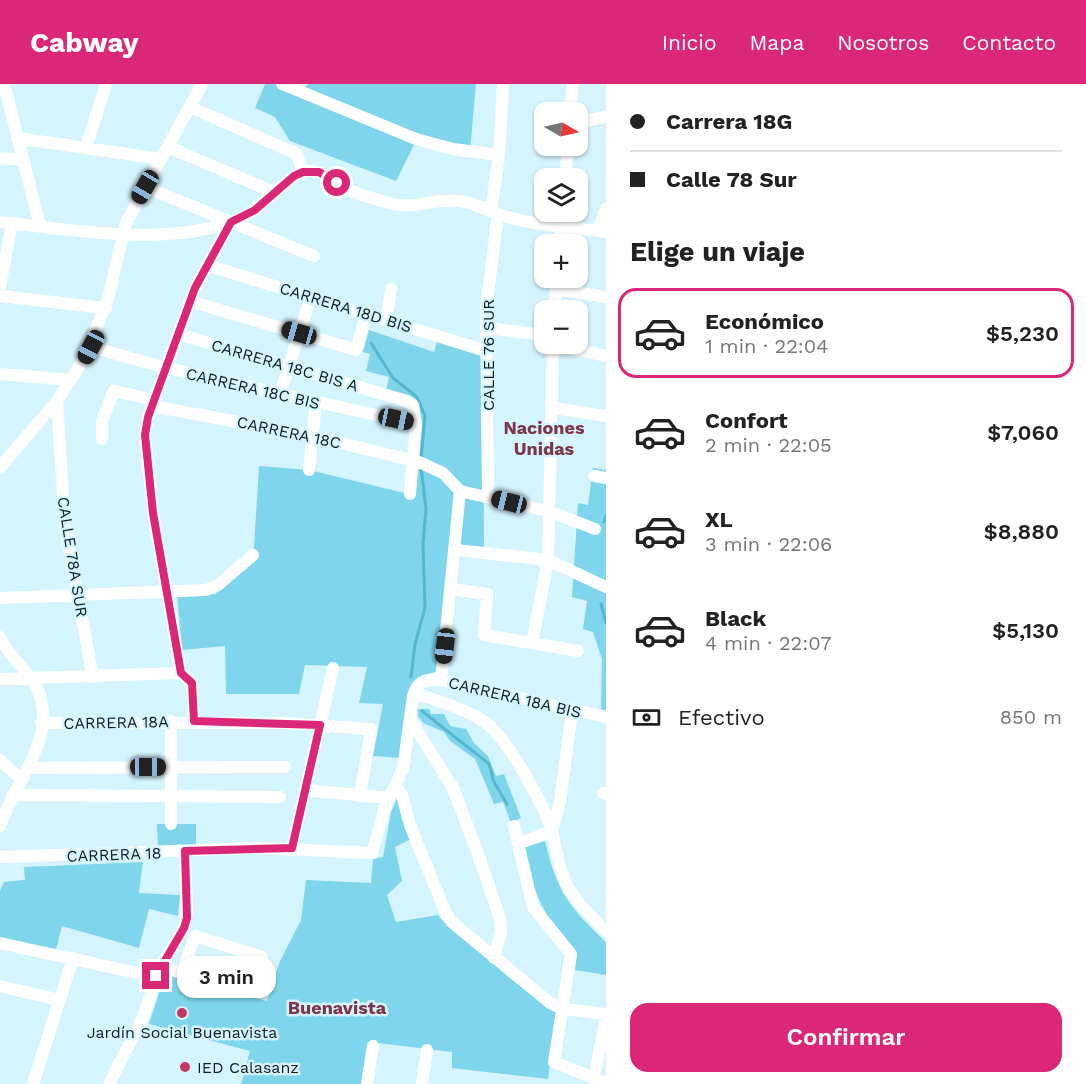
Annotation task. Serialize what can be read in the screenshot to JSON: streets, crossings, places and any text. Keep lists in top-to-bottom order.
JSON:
{
  "streets": {
    "street": [
      "CARRERA 18D BIS",
      "CALLE 76 SUR",
      "CARRERA 18C BIS A",
      "CARRERA 18C BIS",
      "CARRERA 18C",
      "CALLE 78A SUR",
      "CARRERA 18A BIS",
      "CARRERA 18A",
      "CARRERA 18"
    ]
  },
  "crossings": [
    ["CARRERA 18D BIS", "CALLE 76 SUR"],
    ["CARRERA 18C BIS A", "CARRERA 18C BIS"]
  ],
  "districts": ["Naciones Unidas", "Buenavista"],
  "places": ["Jardín Social Buenavista", "IED Calasanz"],
  "north": "right",
  "page": {
    "header": "Cabway",
    "nav": [
      "Inicio",
      "Mapa",
      "Nosotros",
      "Contacto"
    ],
    "banner": ["Carrera 18G", "Calle 78 Sur"],
    "map_buttons": ["+", "−"],
    "heading": "Elige un viaje",
    "list": [
      {
        "name": "Económico",
        "note": "1 min · 22:04",
        "value": "$5,230"
      },
      {
        "name": "Confort",
        "note": "2 min · 22:05",
        "value": "$7,060"
      },
      {
        "name": "XL",
        "note": "3 min · 22:06",
        "value": "$8,880"
      },
      {
        "name": "Black",
        "note": "4 min · 22:07",
        "value": "$5,130"
      }
    ],
    "pay": ["Efectivo", "850 m"],
    "bubble": "3 min",
    "buttons": "Confirmar"
  }
}
